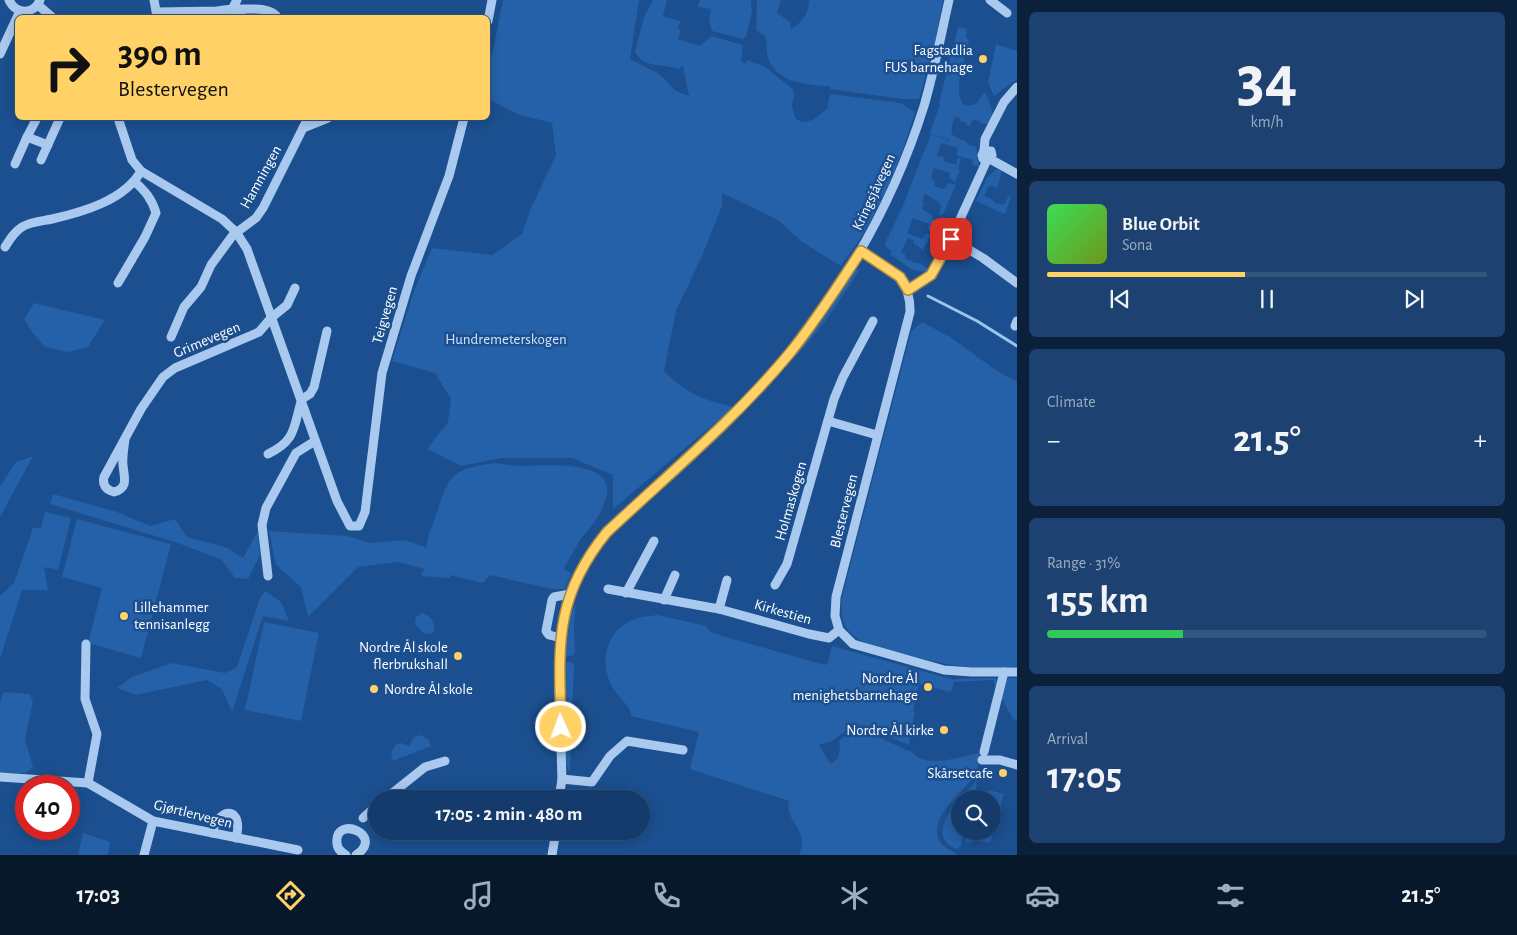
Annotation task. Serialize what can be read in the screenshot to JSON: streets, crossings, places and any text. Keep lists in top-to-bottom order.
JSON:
{
  "streets": {
    "street": [
      "Hamningen",
      "Kringsjåvegen",
      "Teigvegen",
      "Grimevegen",
      "Holmaskogen",
      "Blestervegen",
      "Kirkestien",
      "Gjørtlervegen"
    ]
  },
  "crossings": [
    ["Blestervegen", "Kirkestien"]
  ],
  "parks": ["Hundremeterskogen"],
  "places": [
    "Fagstadlia FUS barnehage",
    "Lillehammer tennisanlegg",
    "Nordre Ål skole flerbrukshall",
    "Nordre Ål menighetsbarnehage",
    "Nordre Ål skole",
    "Nordre Ål kirke",
    "Skårsetcafe"
  ],
  "page": {
    "tile": [
      ["34", "km/h"],
      "Climate",
      ["Range · 31%", "155 km"],
      ["Arrival", "17:05"]
    ],
    "turn": ["390 m", "Blestervegen"],
    "song": ["Blue Orbit", "Sona"],
    "heat": ["−", "21.5°", "+"],
    "limit": "40",
    "trip": "17:05 · 2 min · 480 m",
    "tabs": ["17:03", "21.5°"]
  }
}
